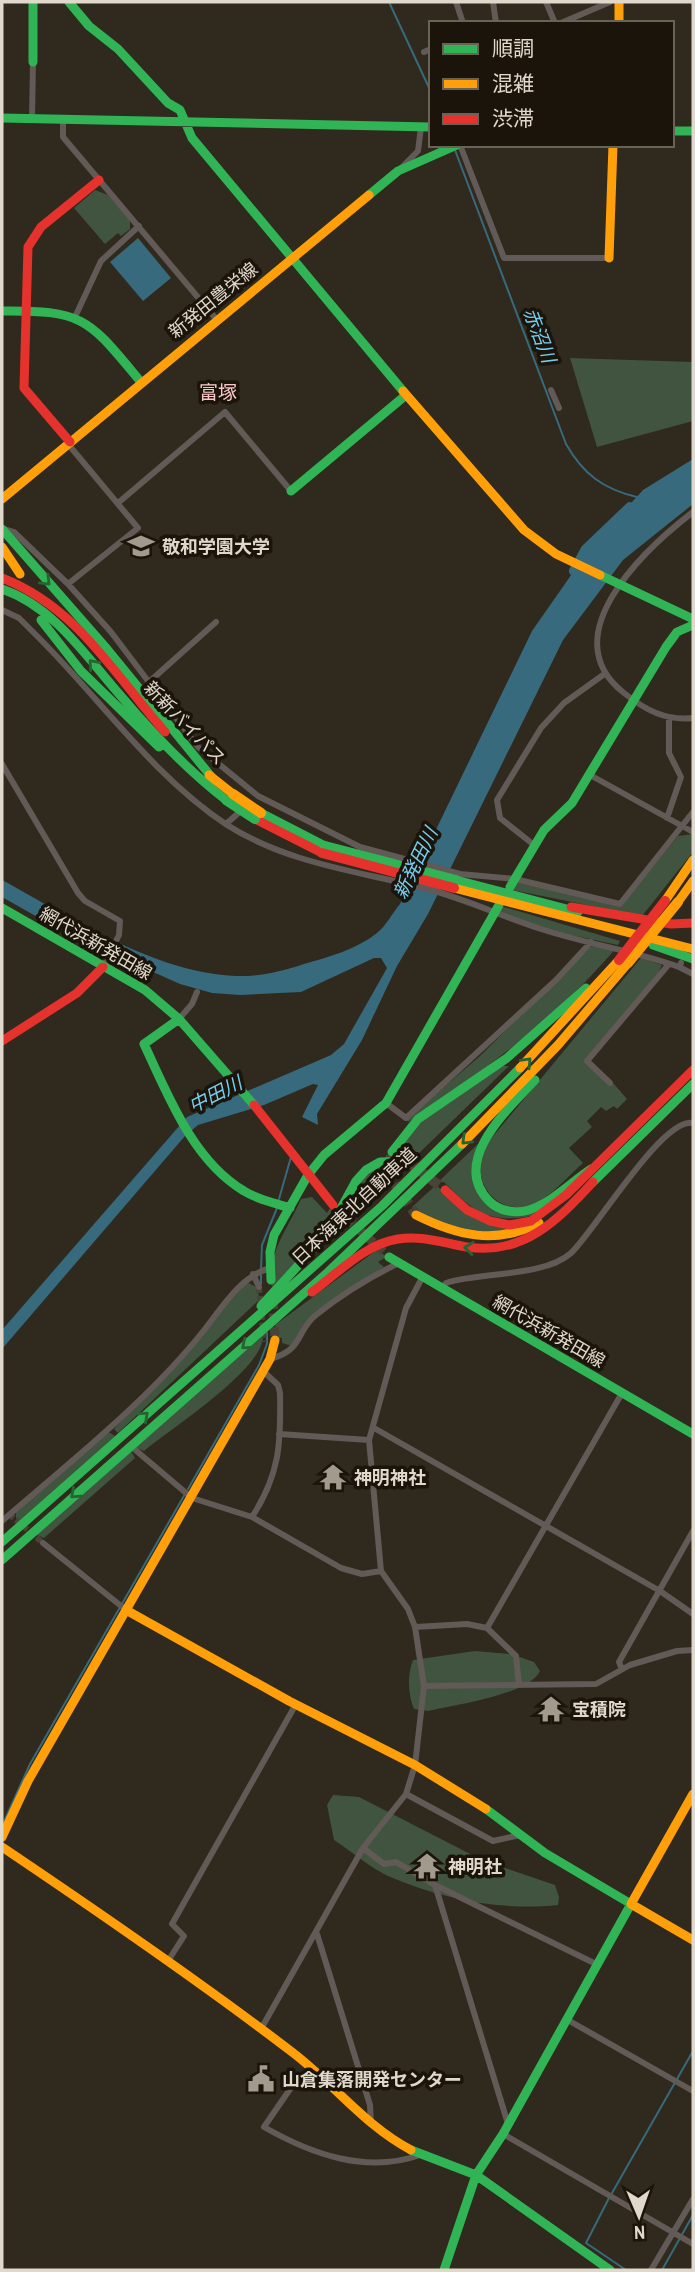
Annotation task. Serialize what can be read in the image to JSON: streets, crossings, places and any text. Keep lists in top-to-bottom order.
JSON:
{
  "streets": {
    "main road": [
      "新発田豊栄線",
      "新新バイパス",
      "網代浜新発田線",
      "日本海東北自動車道"
    ]
  },
  "districts": ["富塚"],
  "water": ["赤沼川", "新発田川", "中田川"],
  "places": {
    "school or university": ["敬和学園大学"],
    "temple": ["神明神社", "宝積院", "神明社"],
    "public building": ["山倉集落開発センター"]
  },
  "legend": ["順調", "混雑", "渋滞"],
  "north": "bottom"
}
